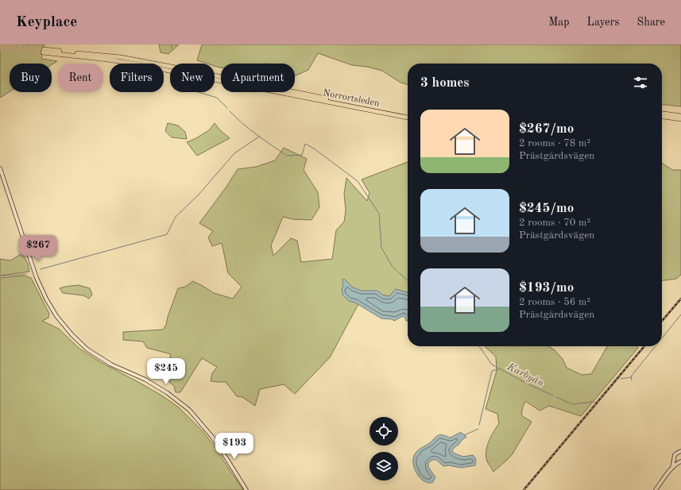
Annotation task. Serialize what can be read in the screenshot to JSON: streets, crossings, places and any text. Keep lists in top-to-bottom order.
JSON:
{
  "streets": {
    "highway": ["Norrortsleden"]
  },
  "water": ["Karbyån"],
  "page": {
    "header": "Keyplace",
    "nav": ["Map", "Layers", "Share"],
    "chip": [
      "Buy",
      "Rent",
      "Filters",
      "New",
      "Apartment"
    ],
    "heading": "3 homes",
    "list": [
      {
        "name": "$267/mo",
        "note": "2 rooms · 78 m² · Prästgårdsvägen"
      },
      {
        "name": "$245/mo",
        "note": "2 rooms · 70 m² · Prästgårdsvägen"
      },
      {
        "name": "$193/mo",
        "note": "2 rooms · 56 m² · Prästgårdsvägen"
      }
    ],
    "price": ["$267", "$245", "$193"]
  }
}
